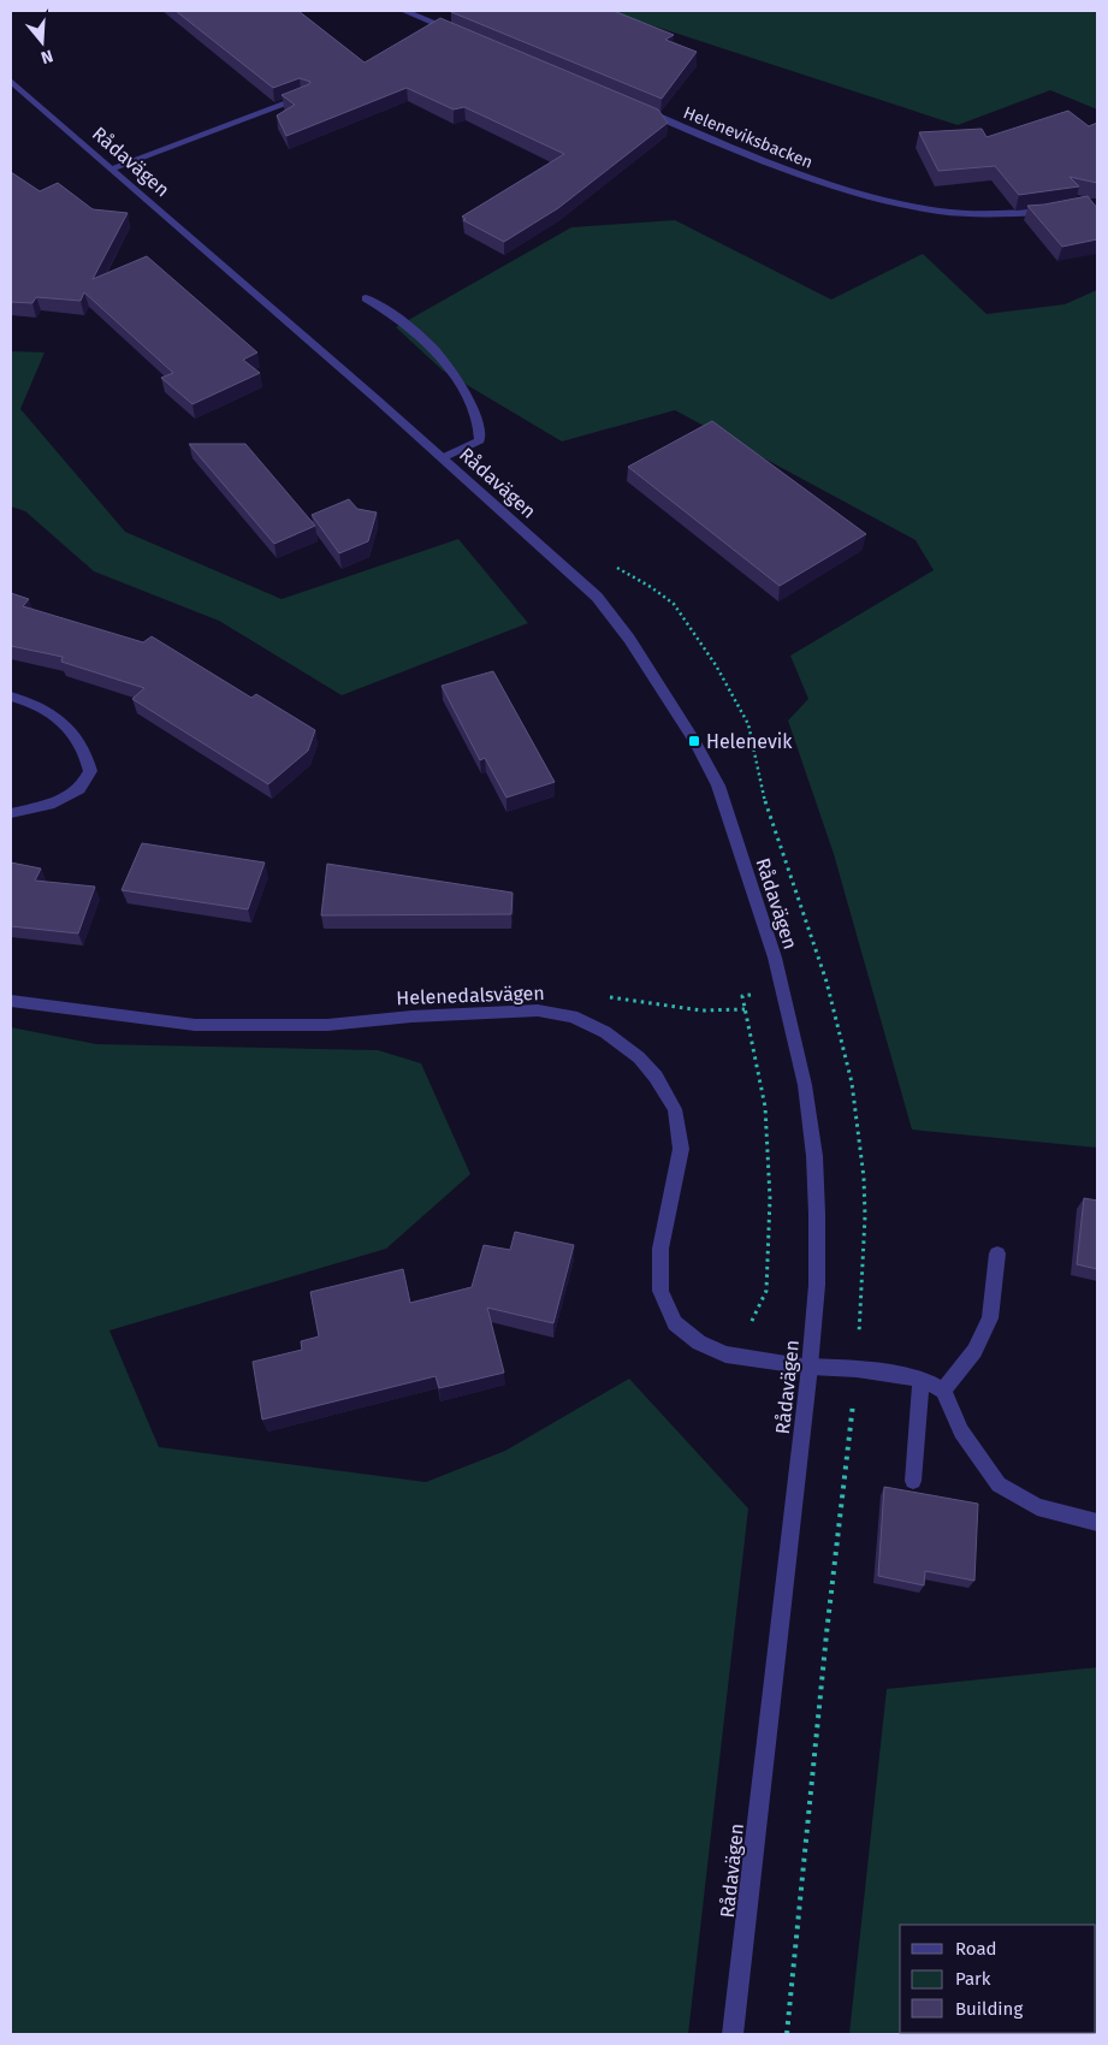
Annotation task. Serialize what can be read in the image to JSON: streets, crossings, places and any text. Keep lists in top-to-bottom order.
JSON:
{
  "streets": {
    "street": ["Heleneviksbacken", "Rådavägen", "Helenedalsvägen"]
  },
  "crossings": [
    ["Rådavägen", "Helenedalsvägen"]
  ],
  "places": {
    "transit": ["Helenevik"]
  },
  "legend": ["Road", "Park", "Building"],
  "north": "bottom"
}
